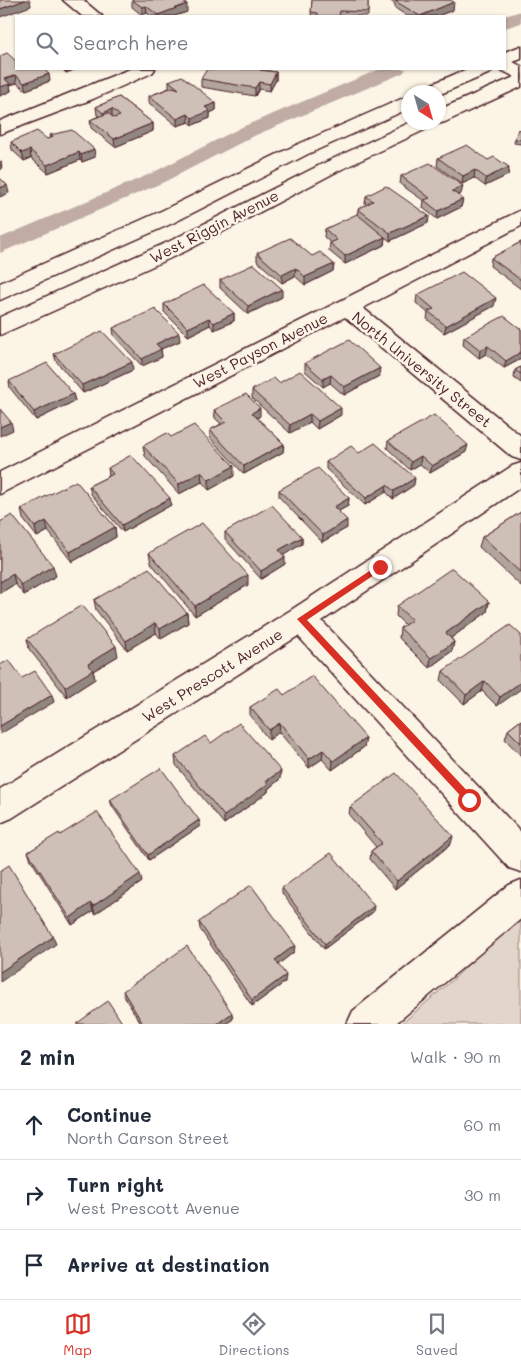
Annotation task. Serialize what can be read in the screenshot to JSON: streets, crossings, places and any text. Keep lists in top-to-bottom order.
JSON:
{
  "streets": {
    "street": [
      "West Riggin Avenue",
      "West Payson Avenue",
      "North University Street",
      "West Prescott Avenue"
    ]
  },
  "crossings": [
    ["West Payson Avenue", "North University Street"]
  ],
  "north": "bottom right",
  "page": {
    "search": "Search here",
    "heading": ["2 min", "Walk · 90 m"],
    "list": [
      ["Continue", "North Carson Street", "60 m"],
      ["Turn right", "West Prescott Avenue", "30 m"],
      "Arrive at destination"
    ],
    "nav": ["Map", "Directions", "Saved"]
  }
}
